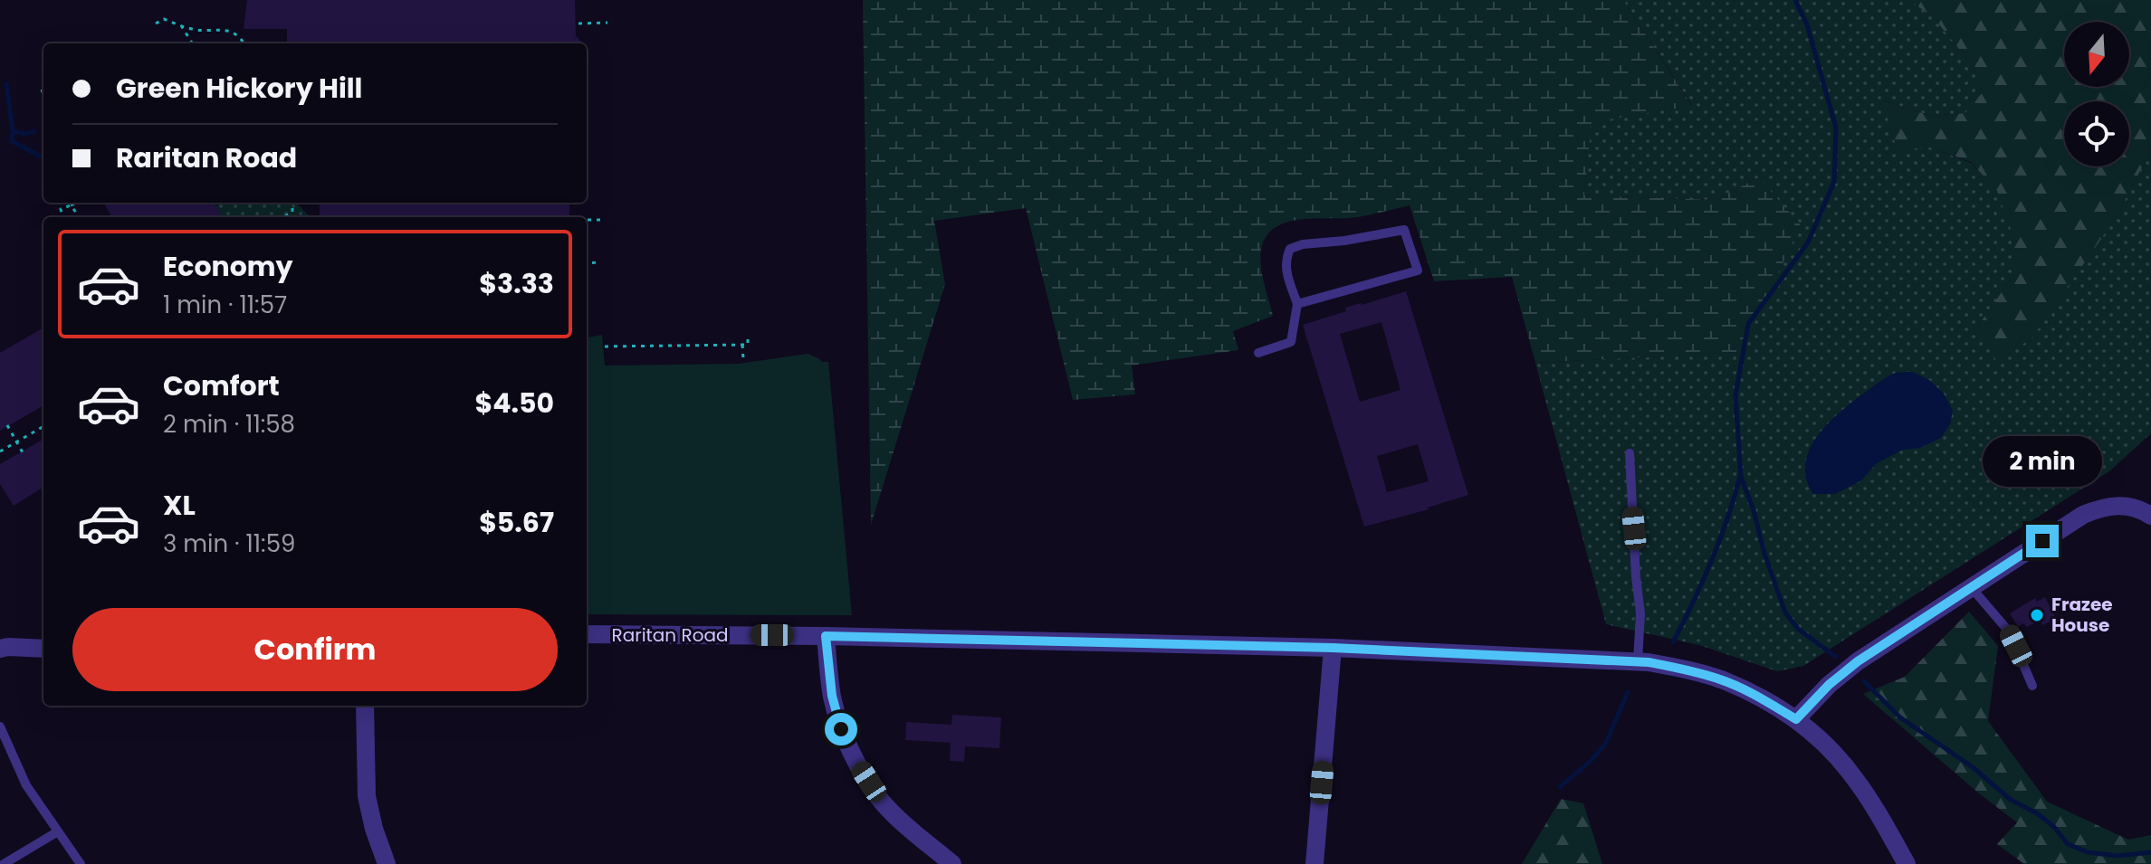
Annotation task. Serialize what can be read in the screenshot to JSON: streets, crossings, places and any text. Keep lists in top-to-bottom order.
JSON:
{
  "streets": {
    "street": ["Raritan Road"]
  },
  "places": ["Frazee House"],
  "north": "bottom",
  "page": {
    "banner": ["Green Hickory Hill", "Raritan Road"],
    "list": [
      {
        "name": "Economy",
        "note": "1 min · 11:57",
        "value": "$3.33"
      },
      {
        "name": "Comfort",
        "note": "2 min · 11:58",
        "value": "$4.50"
      },
      {
        "name": "XL",
        "note": "3 min · 11:59",
        "value": "$5.67"
      }
    ],
    "bubble": "2 min",
    "buttons": "Confirm"
  }
}
